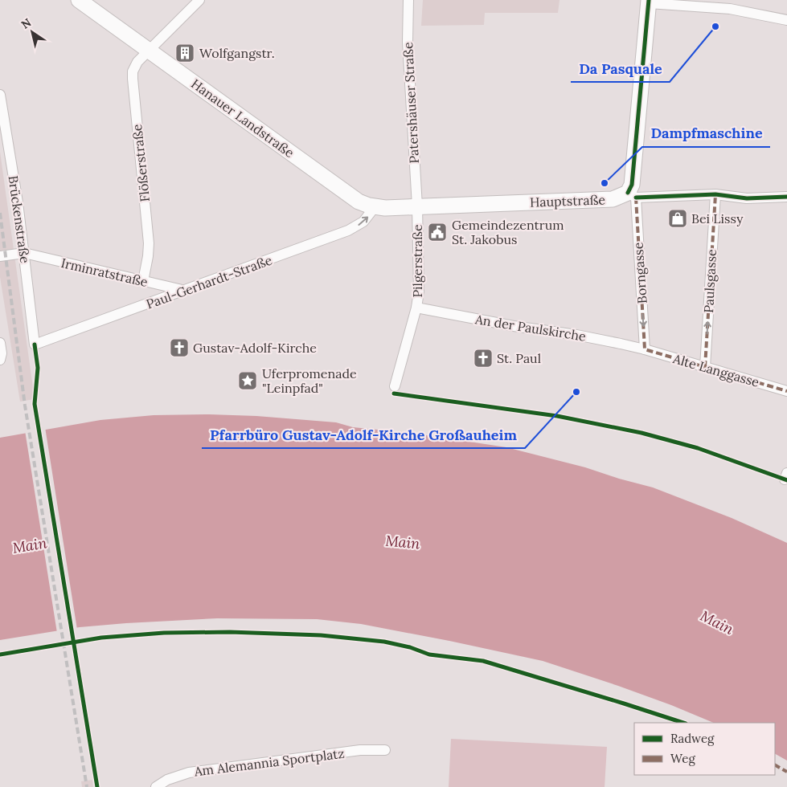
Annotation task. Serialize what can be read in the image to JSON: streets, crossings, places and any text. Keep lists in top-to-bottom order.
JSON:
{
  "streets": {
    "street": [
      "Patershäuser Straße",
      "Hanauer Landstraße",
      "Flößerstraße",
      "Hauptstraße",
      "Brückenstraße",
      "Pilgerstraße",
      "Irminratstraße",
      "Borngasse",
      "Paulsgasse",
      "Paul-Gerhardt-Straße",
      "An der Paulskirche",
      "Alte Langgasse",
      "Am Alemannia Sportplatz"
    ]
  },
  "crossings": [
    ["Patershäuser Straße", "Hanauer Landstraße"],
    ["Patershäuser Straße", "Hauptstraße"],
    ["Patershäuser Straße", "Pilgerstraße"],
    ["Hanauer Landstraße", "Flößerstraße"],
    ["Hanauer Landstraße", "Hauptstraße"],
    ["Hanauer Landstraße", "Pilgerstraße"],
    ["Hanauer Landstraße", "Paul-Gerhardt-Straße"],
    ["Flößerstraße", "Irminratstraße"],
    ["Hauptstraße", "Pilgerstraße"],
    ["Hauptstraße", "Borngasse"],
    ["Hauptstraße", "Paulsgasse"],
    ["Brückenstraße", "Irminratstraße"],
    ["Brückenstraße", "Paul-Gerhardt-Straße"],
    ["Pilgerstraße", "An der Paulskirche"],
    ["Irminratstraße", "Paul-Gerhardt-Straße"],
    ["Borngasse", "An der Paulskirche"],
    ["Borngasse", "Alte Langgasse"],
    ["Paulsgasse", "Alte Langgasse"],
    ["An der Paulskirche", "Alte Langgasse"]
  ],
  "one_way": ["Borngasse", "Paulsgasse", "Paul-Gerhardt-Straße"],
  "water": ["Main"],
  "places": {
    "other": ["Da Pasquale", "Dampfmaschine", "Pfarrbüro Gustav-Adolf-Kirche Großauheim"],
    "building": ["Wolfgangstr."],
    "shop": ["Bei Lissy"],
    "public building": ["Gemeindezentrum St. Jakobus"],
    "church": ["Gustav-Adolf-Kirche", "St. Paul"],
    "place": ["Uferpromenade \"Leinpfad\""]
  },
  "legend": ["Radweg", "Weg"],
  "north": "top left"
}
